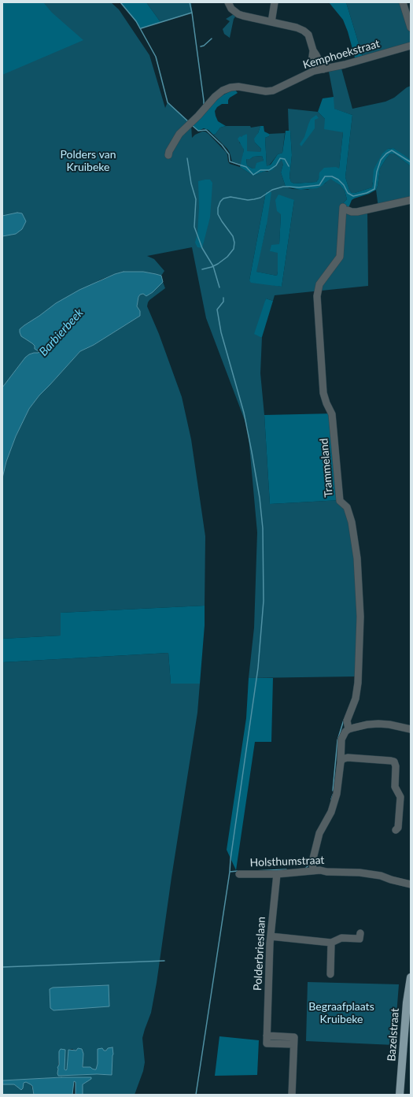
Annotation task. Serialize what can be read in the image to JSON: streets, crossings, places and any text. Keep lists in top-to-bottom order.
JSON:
{
  "streets": {
    "main road": ["Bazelstraat"],
    "street": [
      "Kemphoekstraat",
      "Trammeland",
      "Holsthumstraat",
      "Polderbrieslaan"
    ]
  },
  "crossings": [
    ["Holsthumstraat", "Polderbrieslaan"]
  ],
  "water": ["Barbierbeek"],
  "parks": ["Polders van Kruibeke", "Begraafplaats Kruibeke"]
}
